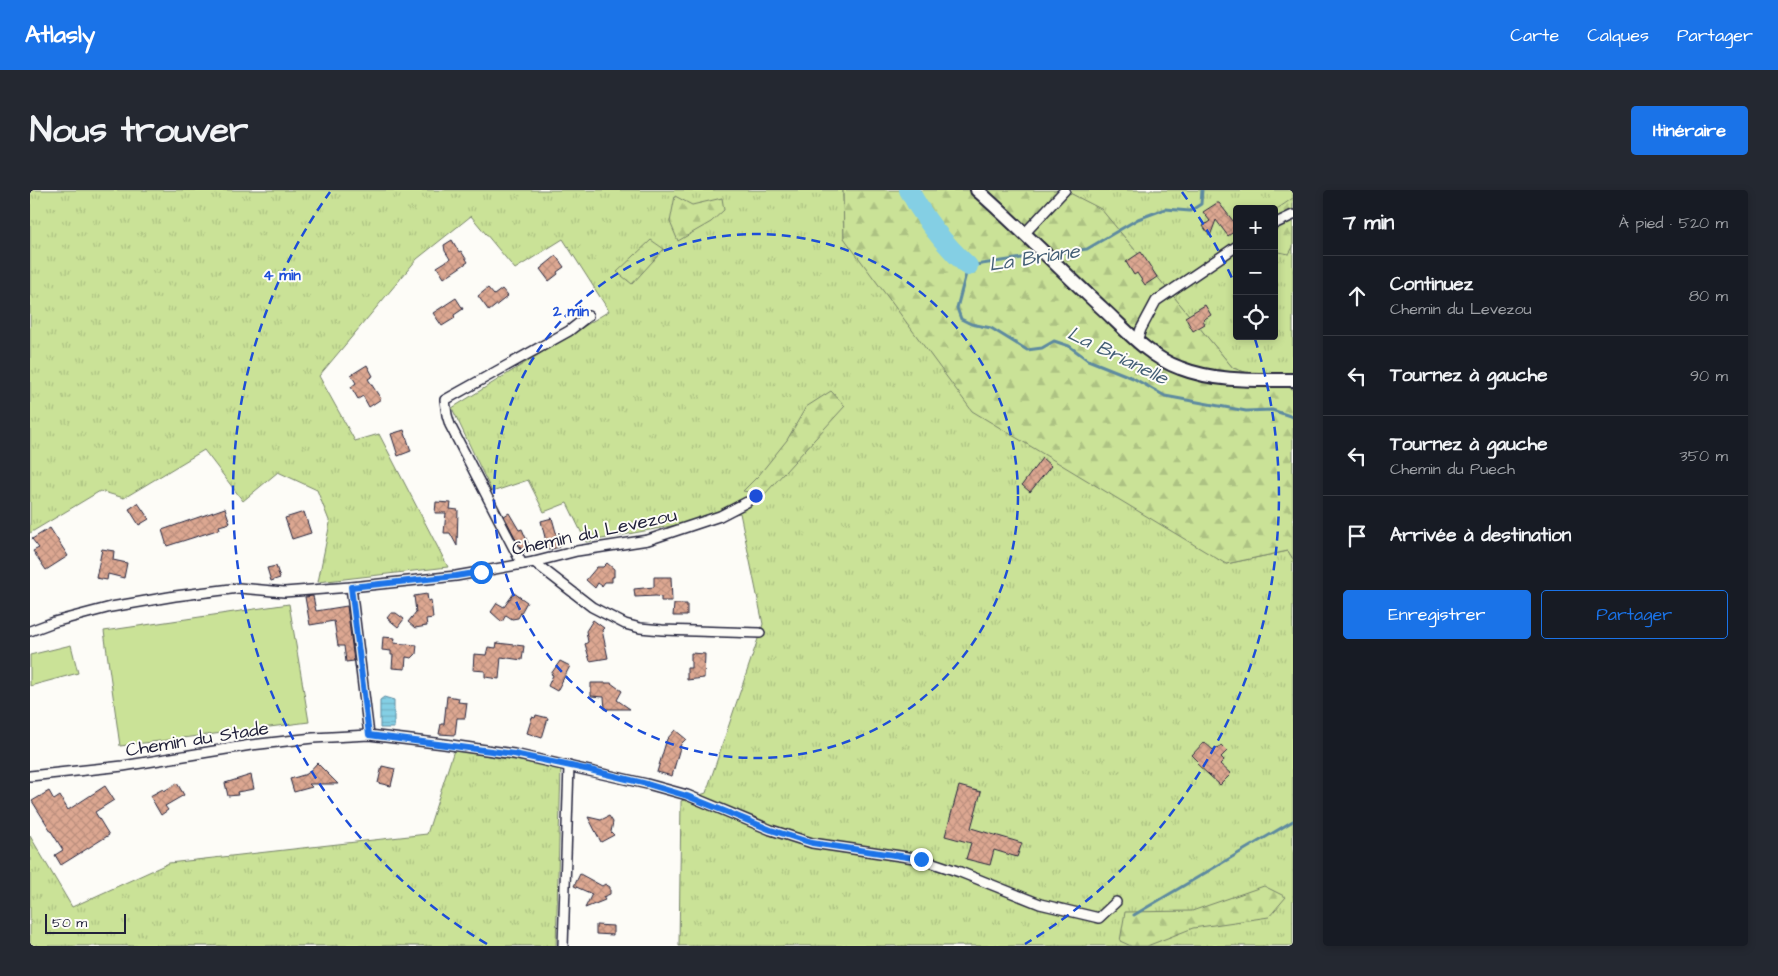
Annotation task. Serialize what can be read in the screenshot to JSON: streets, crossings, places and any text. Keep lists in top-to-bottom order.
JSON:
{
  "streets": {
    "street": ["Chemin du Levezou", "Chemin du Stade"]
  },
  "water": ["La Briane", "La Brianelle"],
  "scale_bar": "50 m",
  "page": {
    "header": "Atlasly",
    "nav": ["Carte", "Calques", "Partager"],
    "title": "Nous trouver",
    "buttons": [
      "Itinéraire",
      ["Enregistrer", "Partager"]
    ],
    "heading": ["7 min", "À pied · 520 m"],
    "map_buttons": ["+", "−"],
    "list": [
      ["Continuez", "Chemin du Levezou", "80 m"],
      ["Tournez à gauche", "90 m"],
      ["Tournez à gauche", "Chemin du Puech", "350 m"],
      "Arrivée à destination"
    ],
    "scale": "50 m"
  },
  "rings": ["4 min", "2 min"]
}
